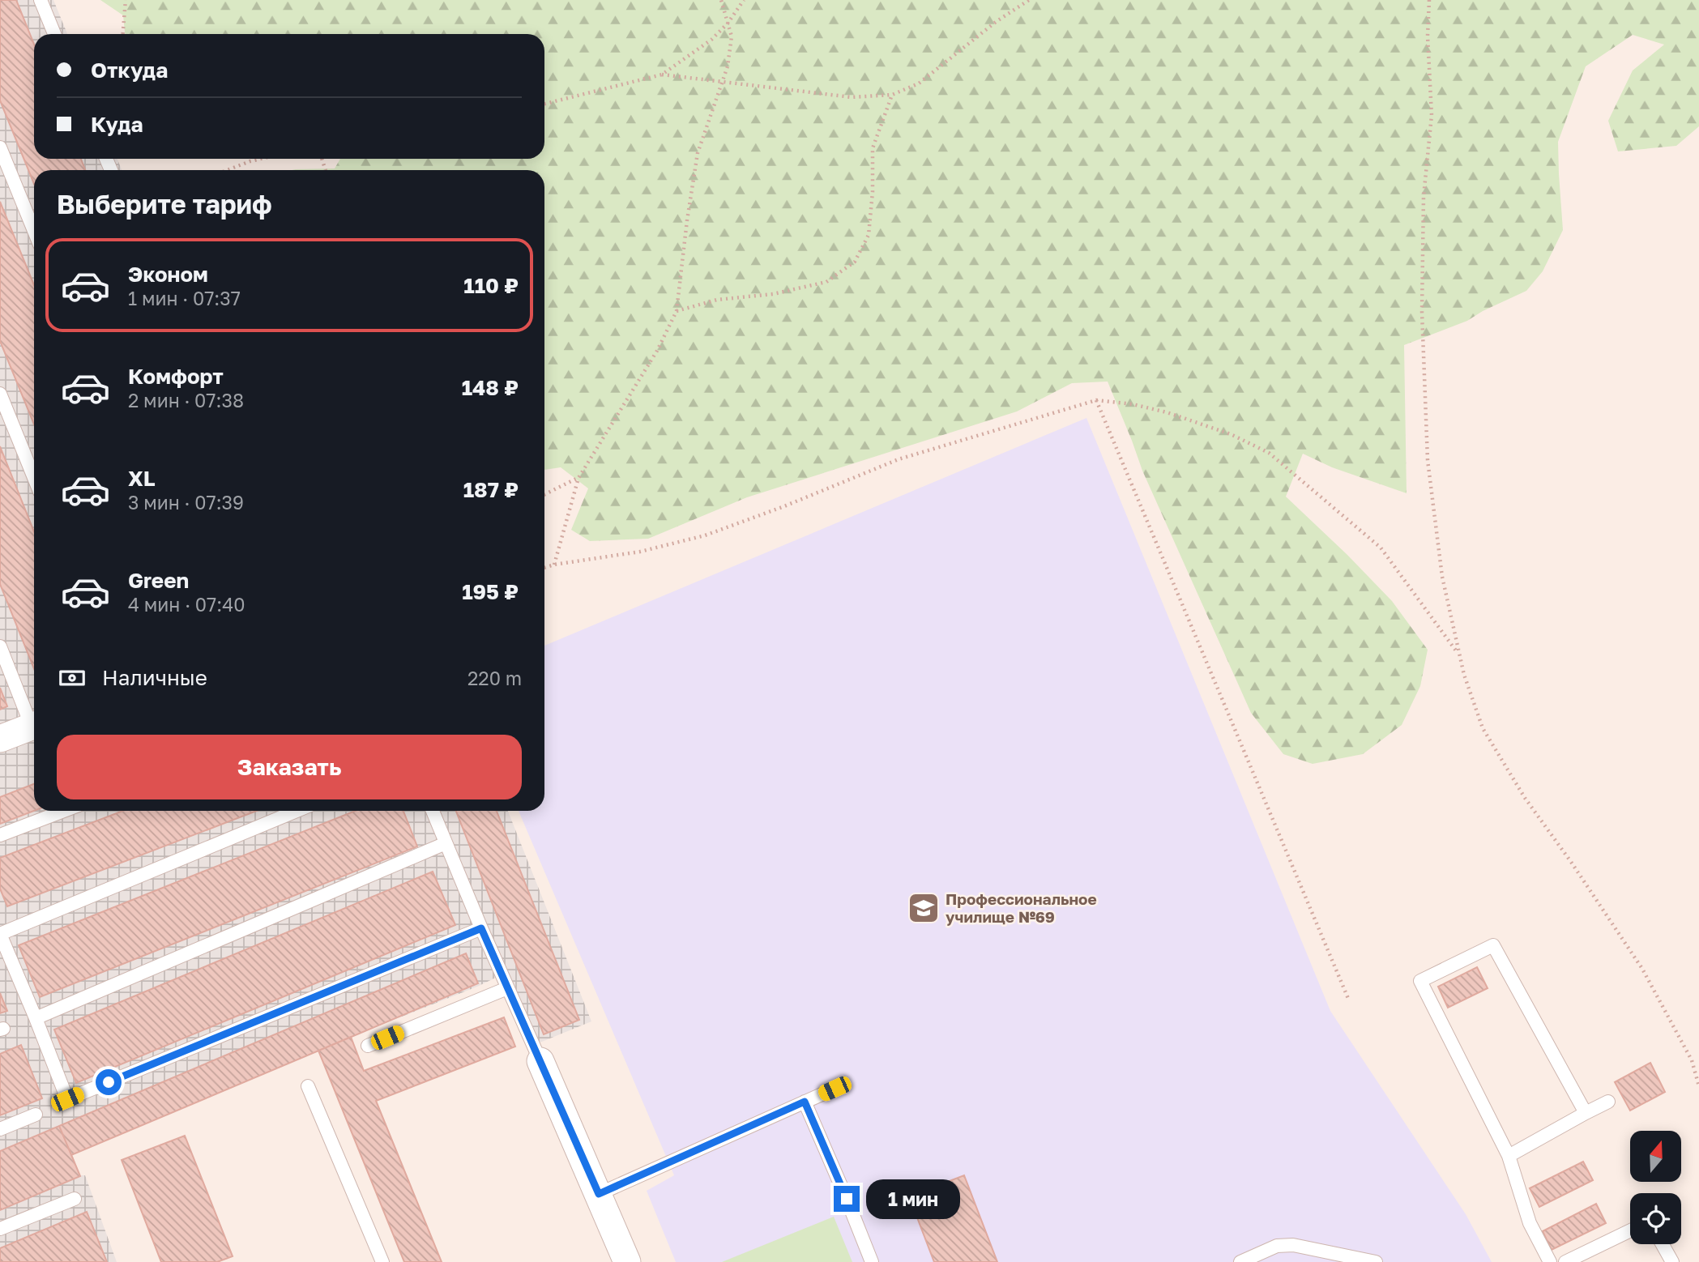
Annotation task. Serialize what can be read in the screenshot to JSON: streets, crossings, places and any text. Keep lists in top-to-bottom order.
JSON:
{
  "places": {
    "school or university": ["Профессиональное училище №69"]
  },
  "north": "top",
  "page": {
    "banner": ["Откуда", "Куда"],
    "heading": "Выберите тариф",
    "list": [
      {
        "name": "Эконом",
        "note": "1 мин · 07:37",
        "value": "110 ₽"
      },
      {
        "name": "Комфорт",
        "note": "2 мин · 07:38",
        "value": "148 ₽"
      },
      {
        "name": "XL",
        "note": "3 мин · 07:39",
        "value": "187 ₽"
      },
      {
        "name": "Green",
        "note": "4 мин · 07:40",
        "value": "195 ₽"
      }
    ],
    "pay": ["Наличные", "220 m"],
    "buttons": "Заказать",
    "bubble": "1 мин"
  }
}
